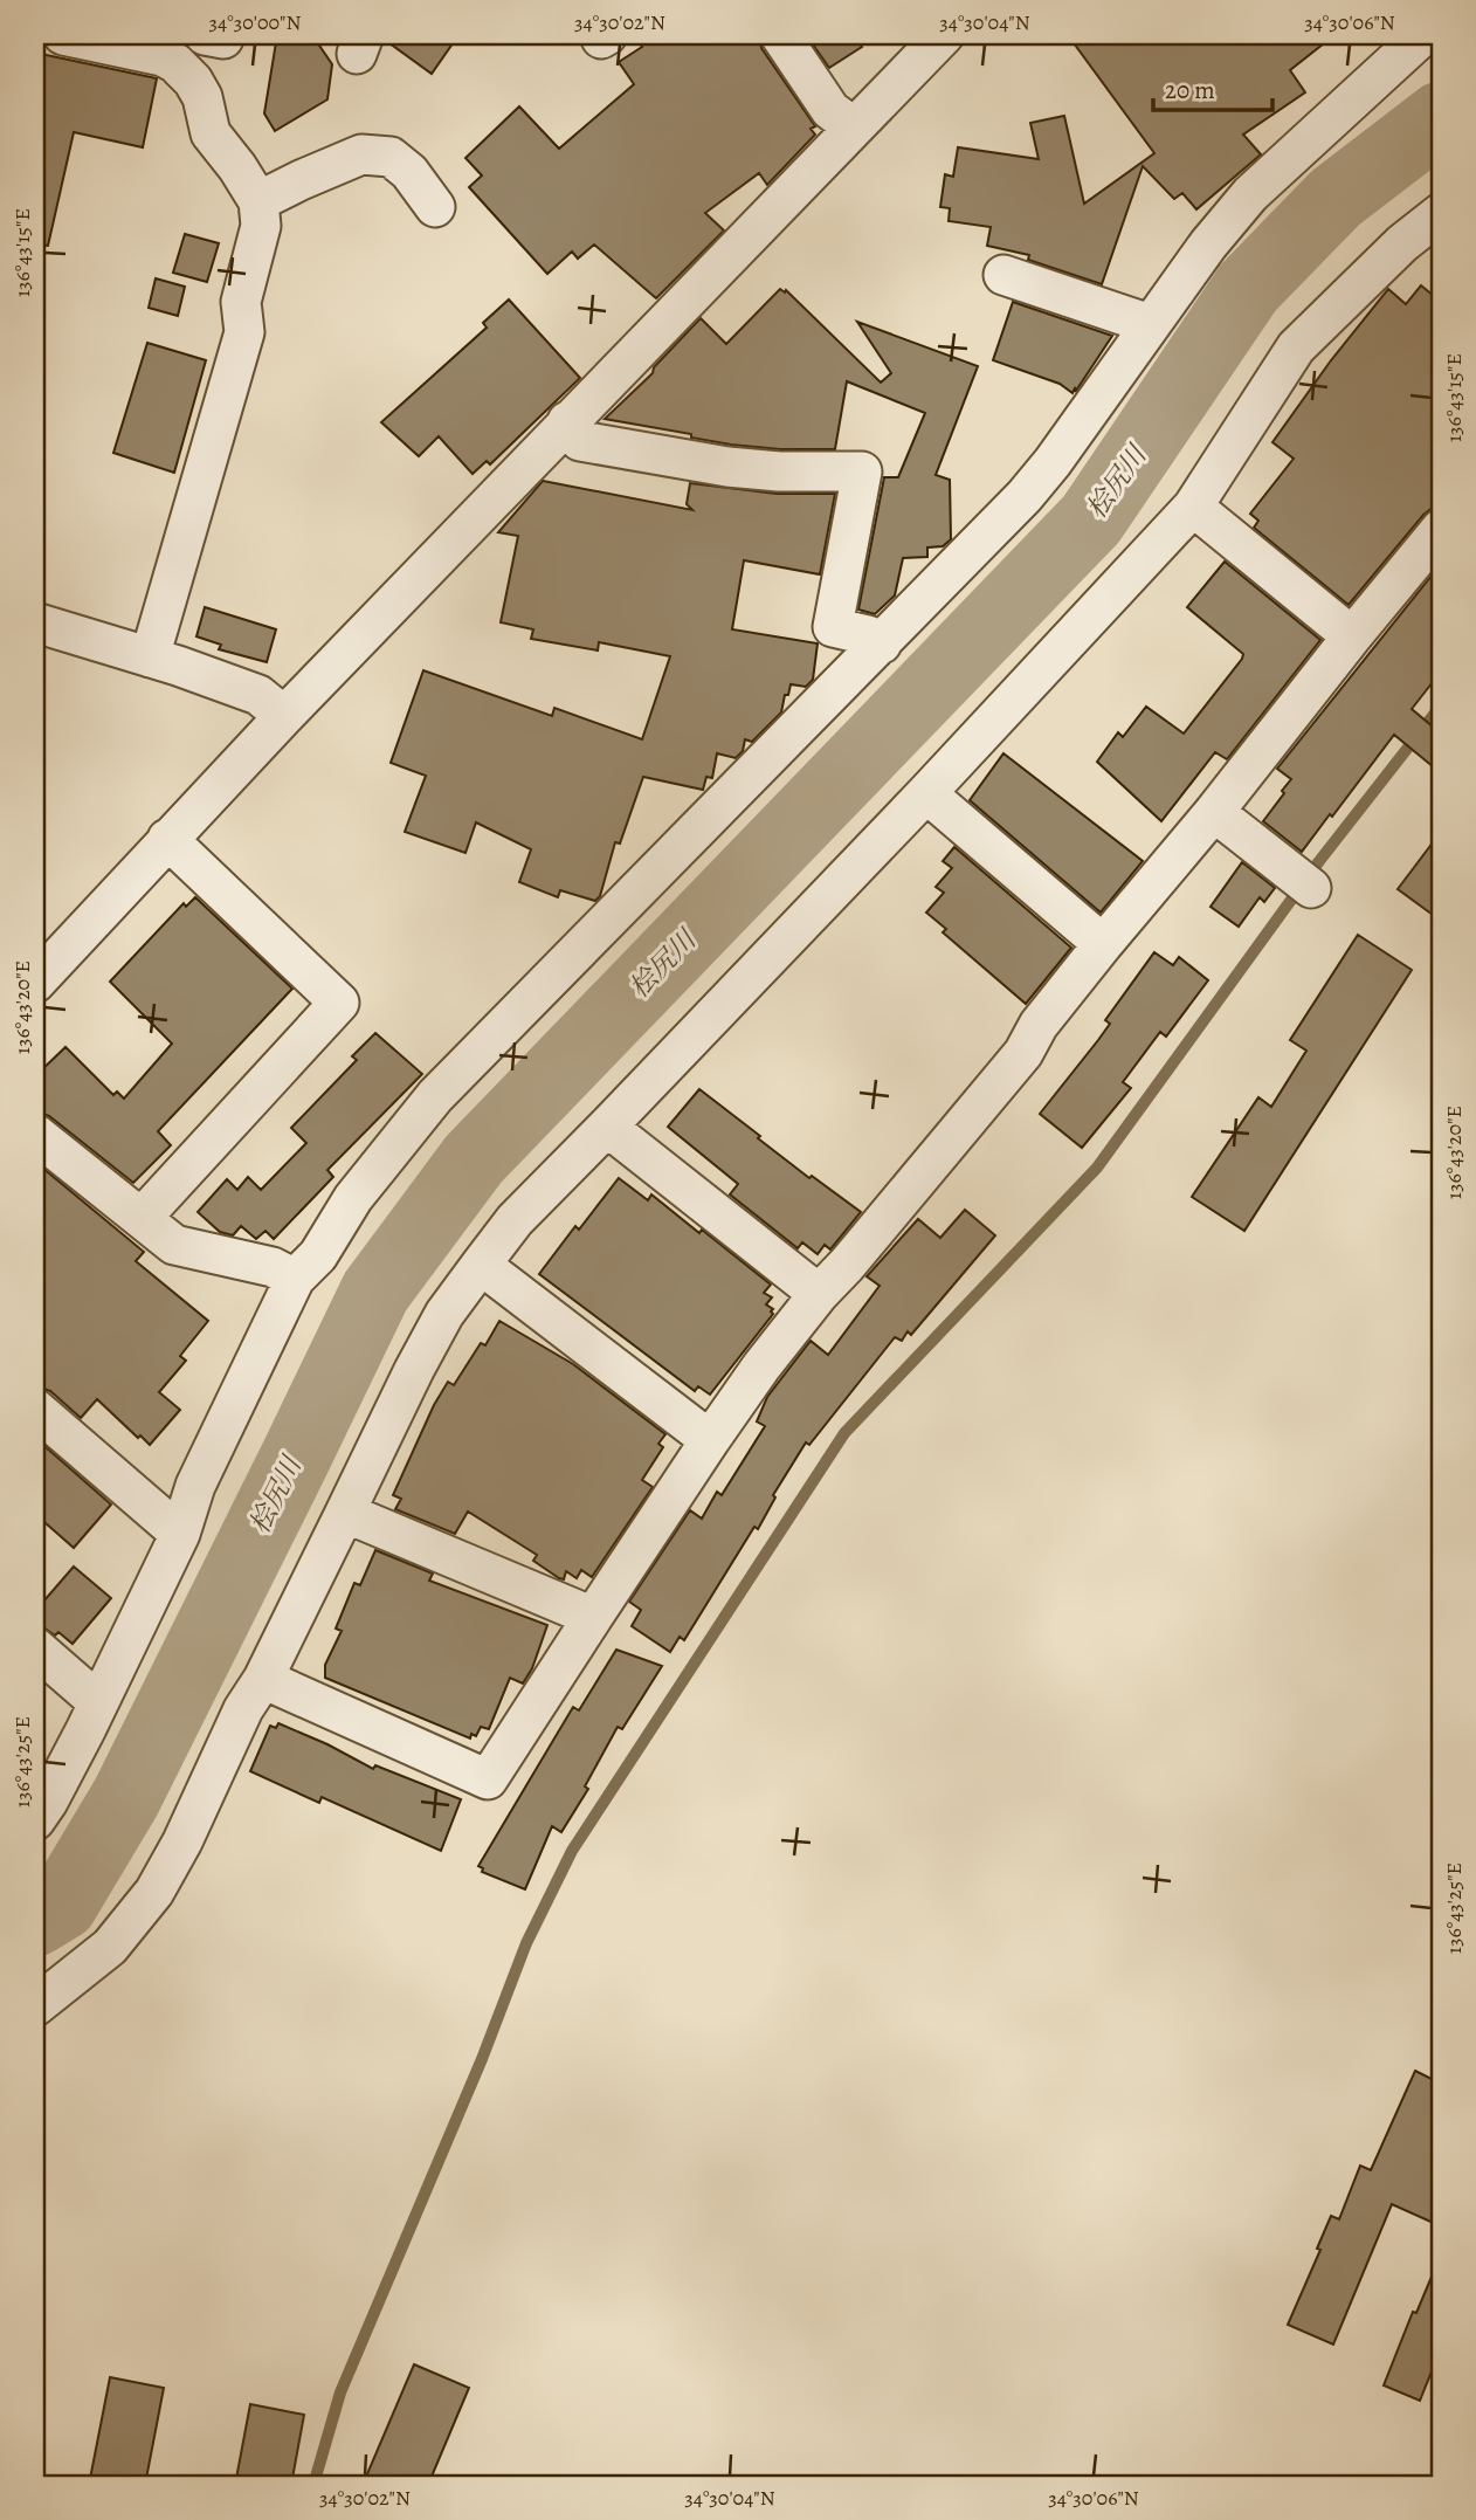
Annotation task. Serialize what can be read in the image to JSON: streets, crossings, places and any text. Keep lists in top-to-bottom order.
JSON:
{
  "water": ["桧尻川"],
  "scale_bar": "20 m",
  "coordinates": [
    "34°30'00\"N",
    "34°30'02\"N",
    "34°30'04\"N",
    "34°30'06\"N",
    "136°43'15\"E",
    "136°43'20\"E",
    "136°43'25\"E"
  ]
}
